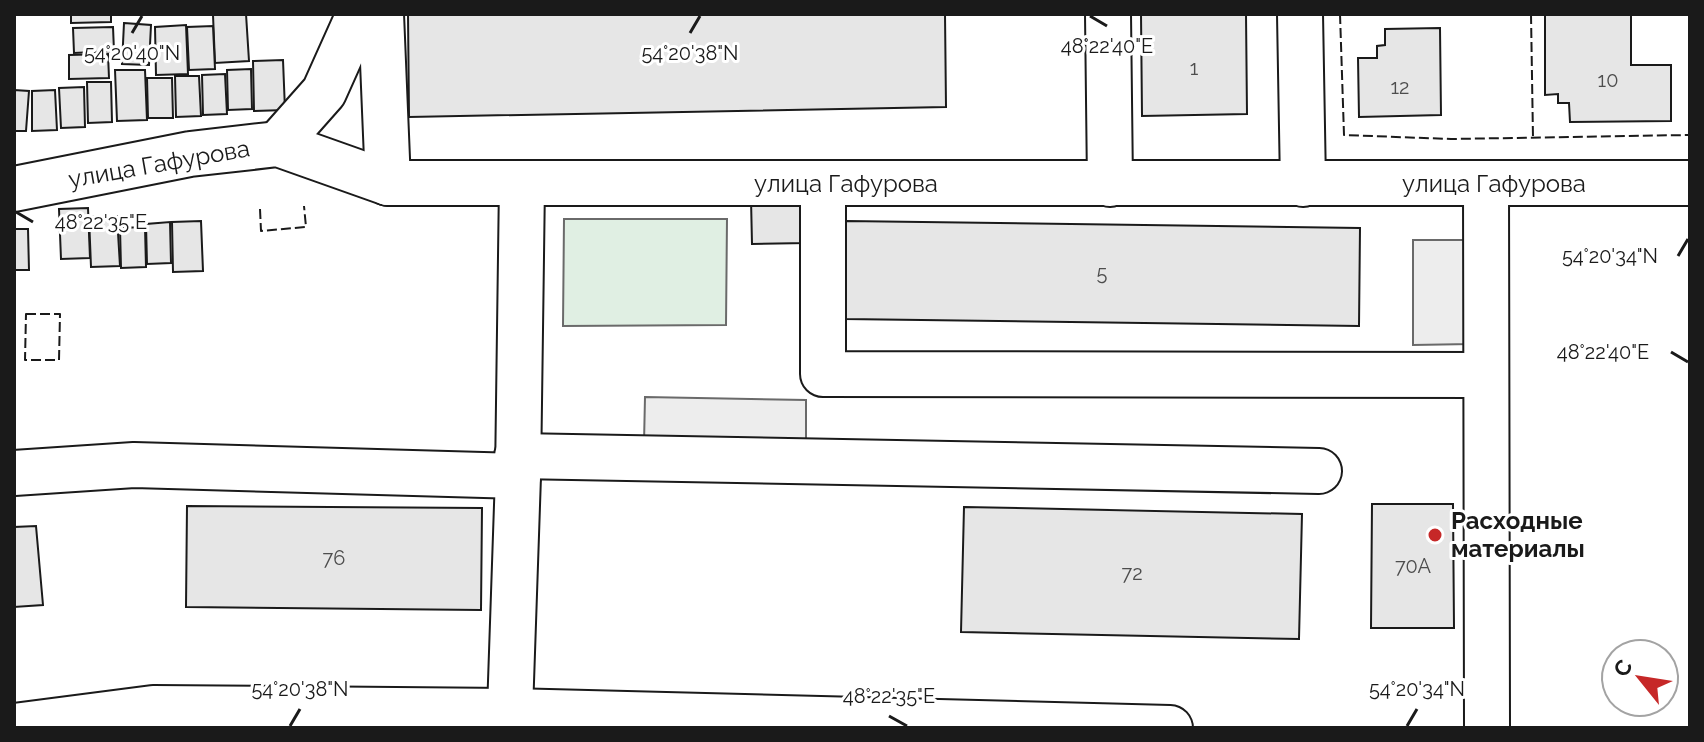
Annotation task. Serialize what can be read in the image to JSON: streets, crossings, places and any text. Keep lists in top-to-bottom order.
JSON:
{
  "streets": {
    "street": ["улица Гафурова"]
  },
  "places": ["Расходные материалы"],
  "house_numbers": [
    "1",
    "10",
    "12",
    "5",
    "76",
    "70А",
    "72"
  ],
  "north": "top left",
  "coordinates": [
    "48°22'40\"E",
    "54°20'40\"N",
    "54°20'38\"N",
    "48°22'35\"E",
    "54°20'34\"N"
  ]
}
